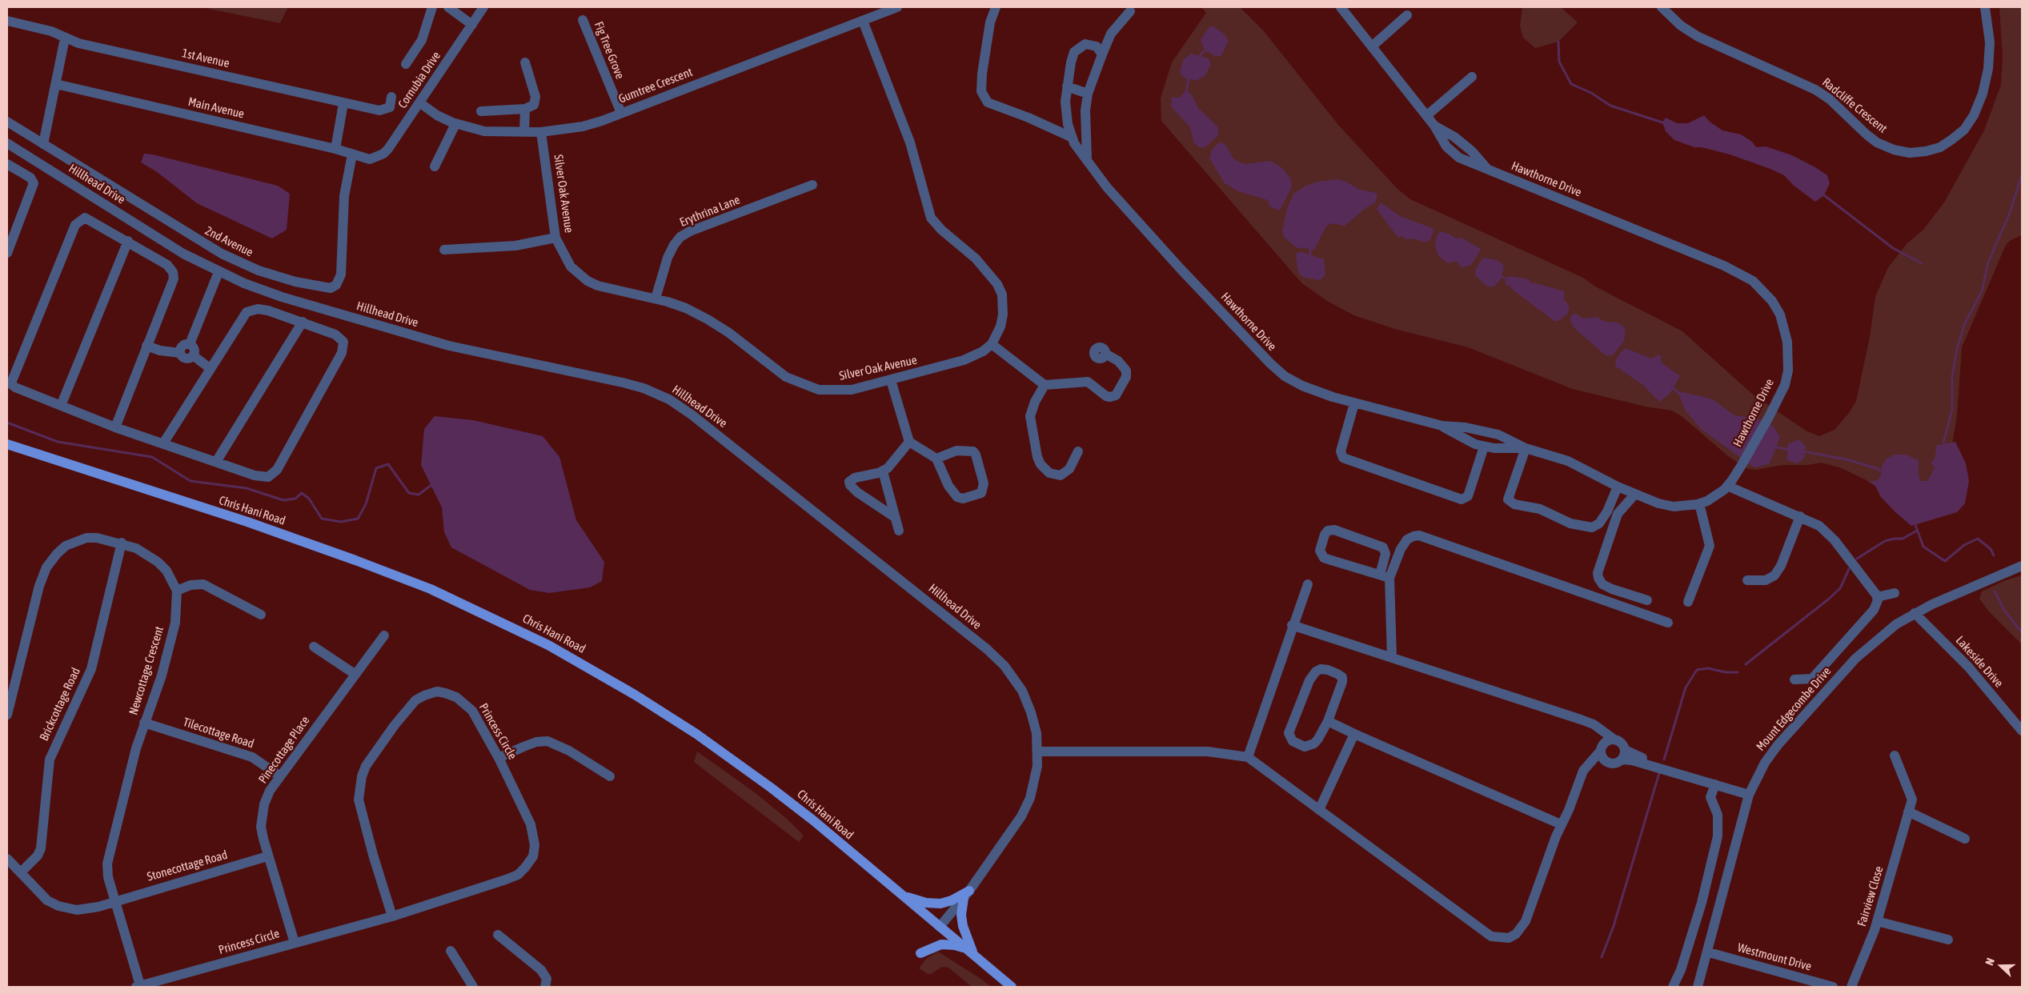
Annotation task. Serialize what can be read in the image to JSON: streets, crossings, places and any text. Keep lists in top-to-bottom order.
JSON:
{
  "streets": {
    "main road": ["Chris Hani Road"],
    "street": [
      "Fig Tree Grove",
      "1st Avenue",
      "Cornubia Drive",
      "Gumtree Crescent",
      "Radcliffe Crescent",
      "Main Avenue",
      "Hawthorne Drive",
      "Hillhead Drive",
      "Silver Oak Avenue",
      "Erythrina Lane",
      "2nd Avenue",
      "Lakeside Drive",
      "Newcottage Crescent",
      "Brickcottage Road",
      "Mount Edgecombe Drive",
      "Princess Circle",
      "Tilecottage Road",
      "Pinecottage Place",
      "Stonecottage Road",
      "Fairview Close",
      "Westmount Drive"
    ]
  },
  "crossings": [
    ["Fig Tree Grove", "Gumtree Crescent"],
    ["Cornubia Drive", "Gumtree Crescent"],
    ["Cornubia Drive", "Main Avenue"],
    ["Gumtree Crescent", "Silver Oak Avenue"],
    ["Main Avenue", "2nd Avenue"],
    ["Hillhead Drive", "Chris Hani Road"],
    ["Silver Oak Avenue", "Erythrina Lane"],
    ["Lakeside Drive", "Mount Edgecombe Drive"],
    ["Newcottage Crescent", "Princess Circle"],
    ["Newcottage Crescent", "Tilecottage Road"],
    ["Newcottage Crescent", "Stonecottage Road"],
    ["Mount Edgecombe Drive", "Westmount Drive"],
    ["Princess Circle", "Pinecottage Place"],
    ["Tilecottage Road", "Pinecottage Place"],
    ["Pinecottage Place", "Stonecottage Road"]
  ],
  "north": "left"
}
